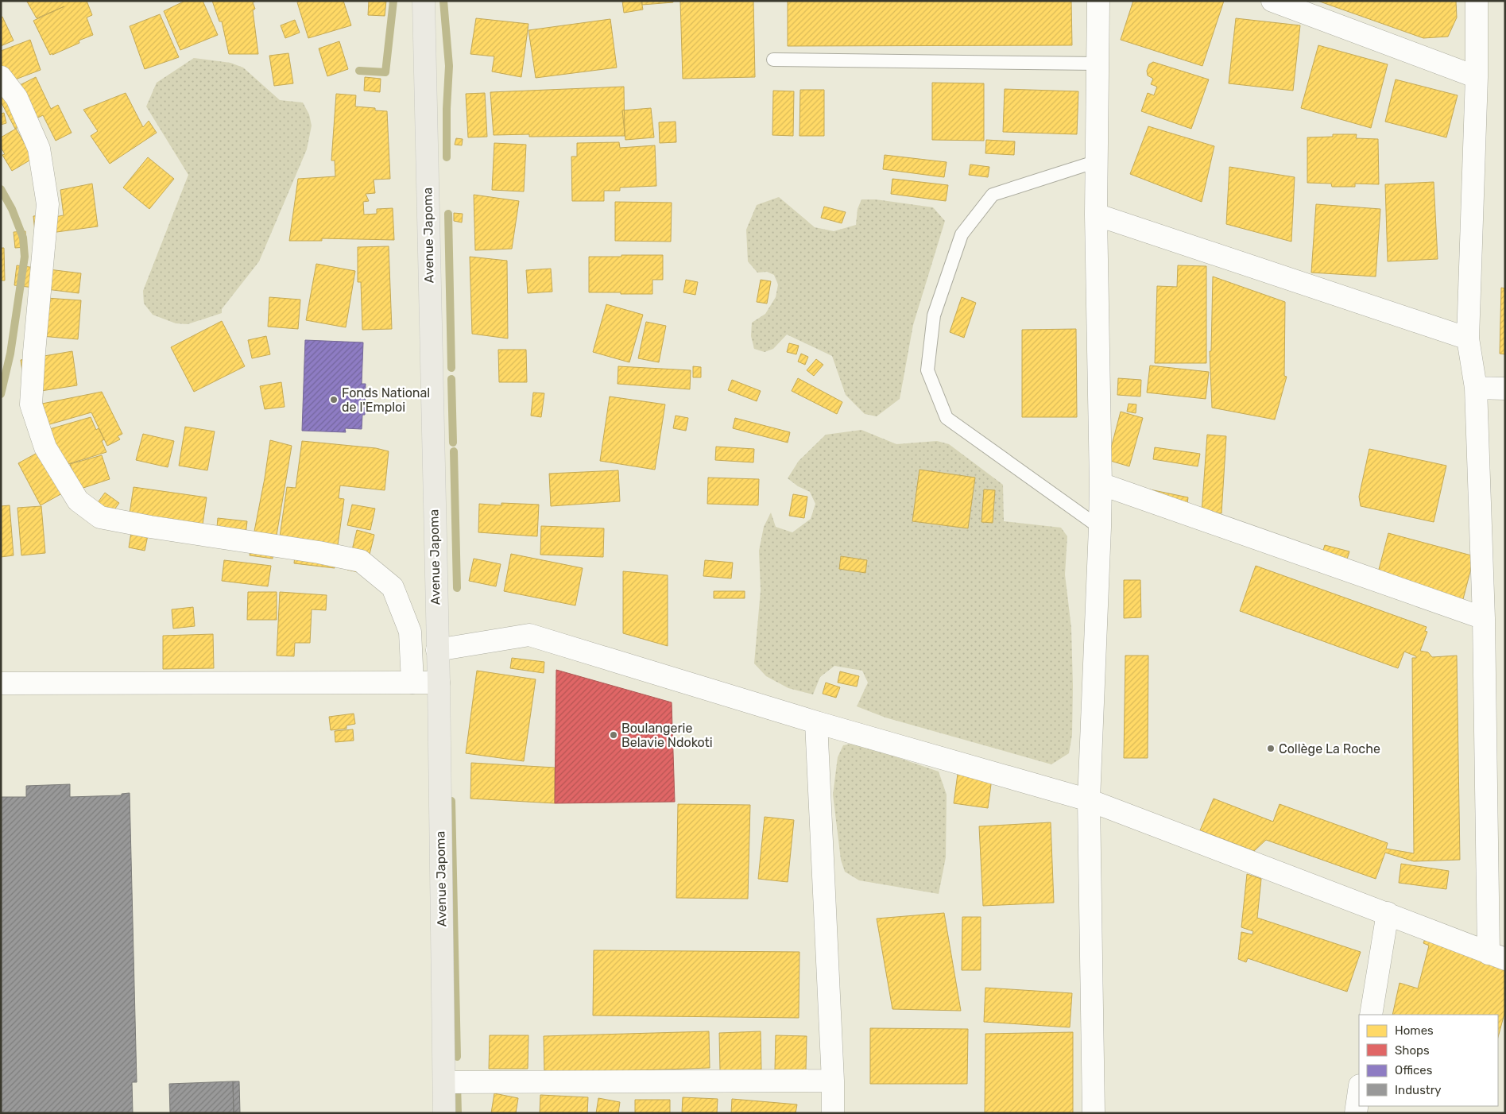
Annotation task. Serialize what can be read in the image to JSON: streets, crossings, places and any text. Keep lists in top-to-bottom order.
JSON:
{
  "streets": {
    "main road": ["Avenue Japoma"]
  },
  "places": ["Fonds National de l'Emploi", "Boulangerie Belavie Ndokoti", "Collège La Roche"],
  "legend": [
    "Homes",
    "Shops",
    "Offices",
    "Industry"
  ]
}
